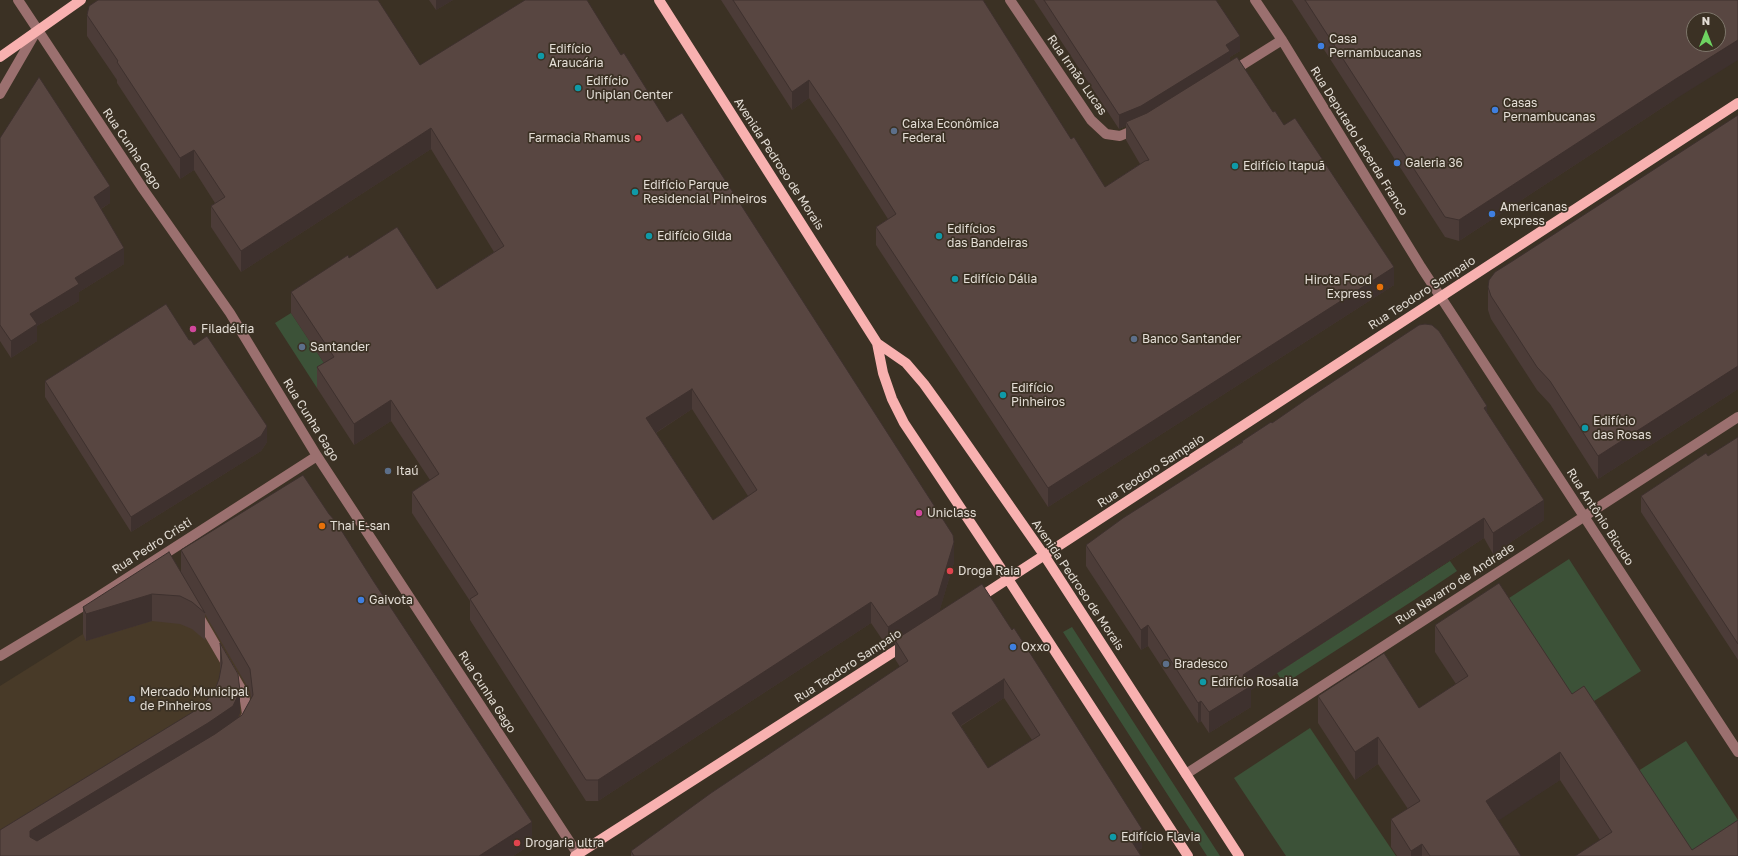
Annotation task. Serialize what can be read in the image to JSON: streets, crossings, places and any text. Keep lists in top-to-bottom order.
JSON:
{
  "streets": {
    "main road": ["Avenida Pedroso de Morais", "Rua Teodoro Sampaio"],
    "street": [
      "Rua Irmão Lucas",
      "Rua Deputado Lacerda Franco",
      "Rua Cunha Gago",
      "Rua Antônio Bicudo",
      "Rua Pedro Cristi",
      "Rua Navarro de Andrade"
    ]
  },
  "crossings": [
    ["Rua Deputado Lacerda Franco", "Rua Teodoro Sampaio"],
    ["Rua Deputado Lacerda Franco", "Rua Antônio Bicudo"],
    ["Rua Cunha Gago", "Rua Teodoro Sampaio"],
    ["Rua Cunha Gago", "Rua Pedro Cristi"],
    ["Avenida Pedroso de Morais", "Rua Teodoro Sampaio"],
    ["Avenida Pedroso de Morais", "Rua Navarro de Andrade"],
    ["Rua Teodoro Sampaio", "Rua Antônio Bicudo"],
    ["Rua Antônio Bicudo", "Rua Navarro de Andrade"]
  ],
  "places": [
    "Casa Pernambucanas",
    "Edifício Araucária",
    "Edifício Uniplan Center",
    "Casas Pernambucanas",
    "Caixa Econômica Federal",
    "Farmacia Rhamus",
    "Galeria 36",
    "Edifício Itapuã",
    "Edifício Parque Residencial Pinheiros",
    "Americanas express",
    "Edifício Gilda",
    "Edifícios das Bandeiras",
    "Edifício Dália",
    "Hirota Food Express",
    "Filadélfia",
    "Banco Santander",
    "Santander",
    "Edifício Pinheiros",
    "Edifício das Rosas",
    "Itaú",
    "Uniclass",
    "Thai E-san",
    "Droga Raia",
    "Gaivota",
    "Oxxo",
    "Bradesco",
    "Edifício Rosalia",
    "Mercado Municipal de Pinheiros",
    "Edifício Flavia",
    "Drogaria ultra"
  ],
  "north": "top"
}
